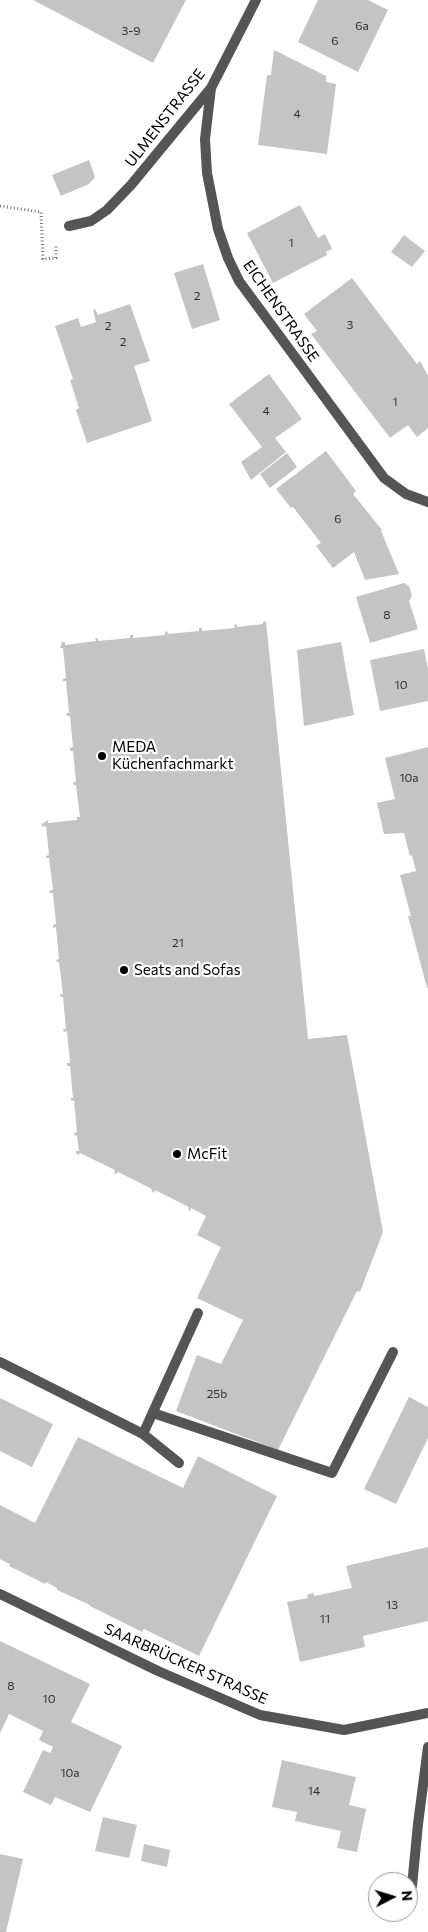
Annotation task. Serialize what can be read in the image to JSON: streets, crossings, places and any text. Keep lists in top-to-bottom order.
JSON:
{
  "streets": {
    "street": ["ULMENSTRASSE", "EICHENSTRASSE", "SAARBRÜCKER STRASSE"]
  },
  "crossings": [
    ["ULMENSTRASSE", "EICHENSTRASSE"]
  ],
  "places": ["MEDA Küchenfachmarkt", "Seats and Sofas", "McFit"],
  "house_numbers": [
    "6a",
    "3-9",
    "6",
    "4",
    "1",
    "2",
    "3",
    "2",
    "2",
    "1",
    "4",
    "6",
    "8",
    "10",
    "10a",
    "21",
    "25b",
    "13",
    "11",
    "8",
    "10",
    "10a",
    "14"
  ],
  "north": "right"
}
